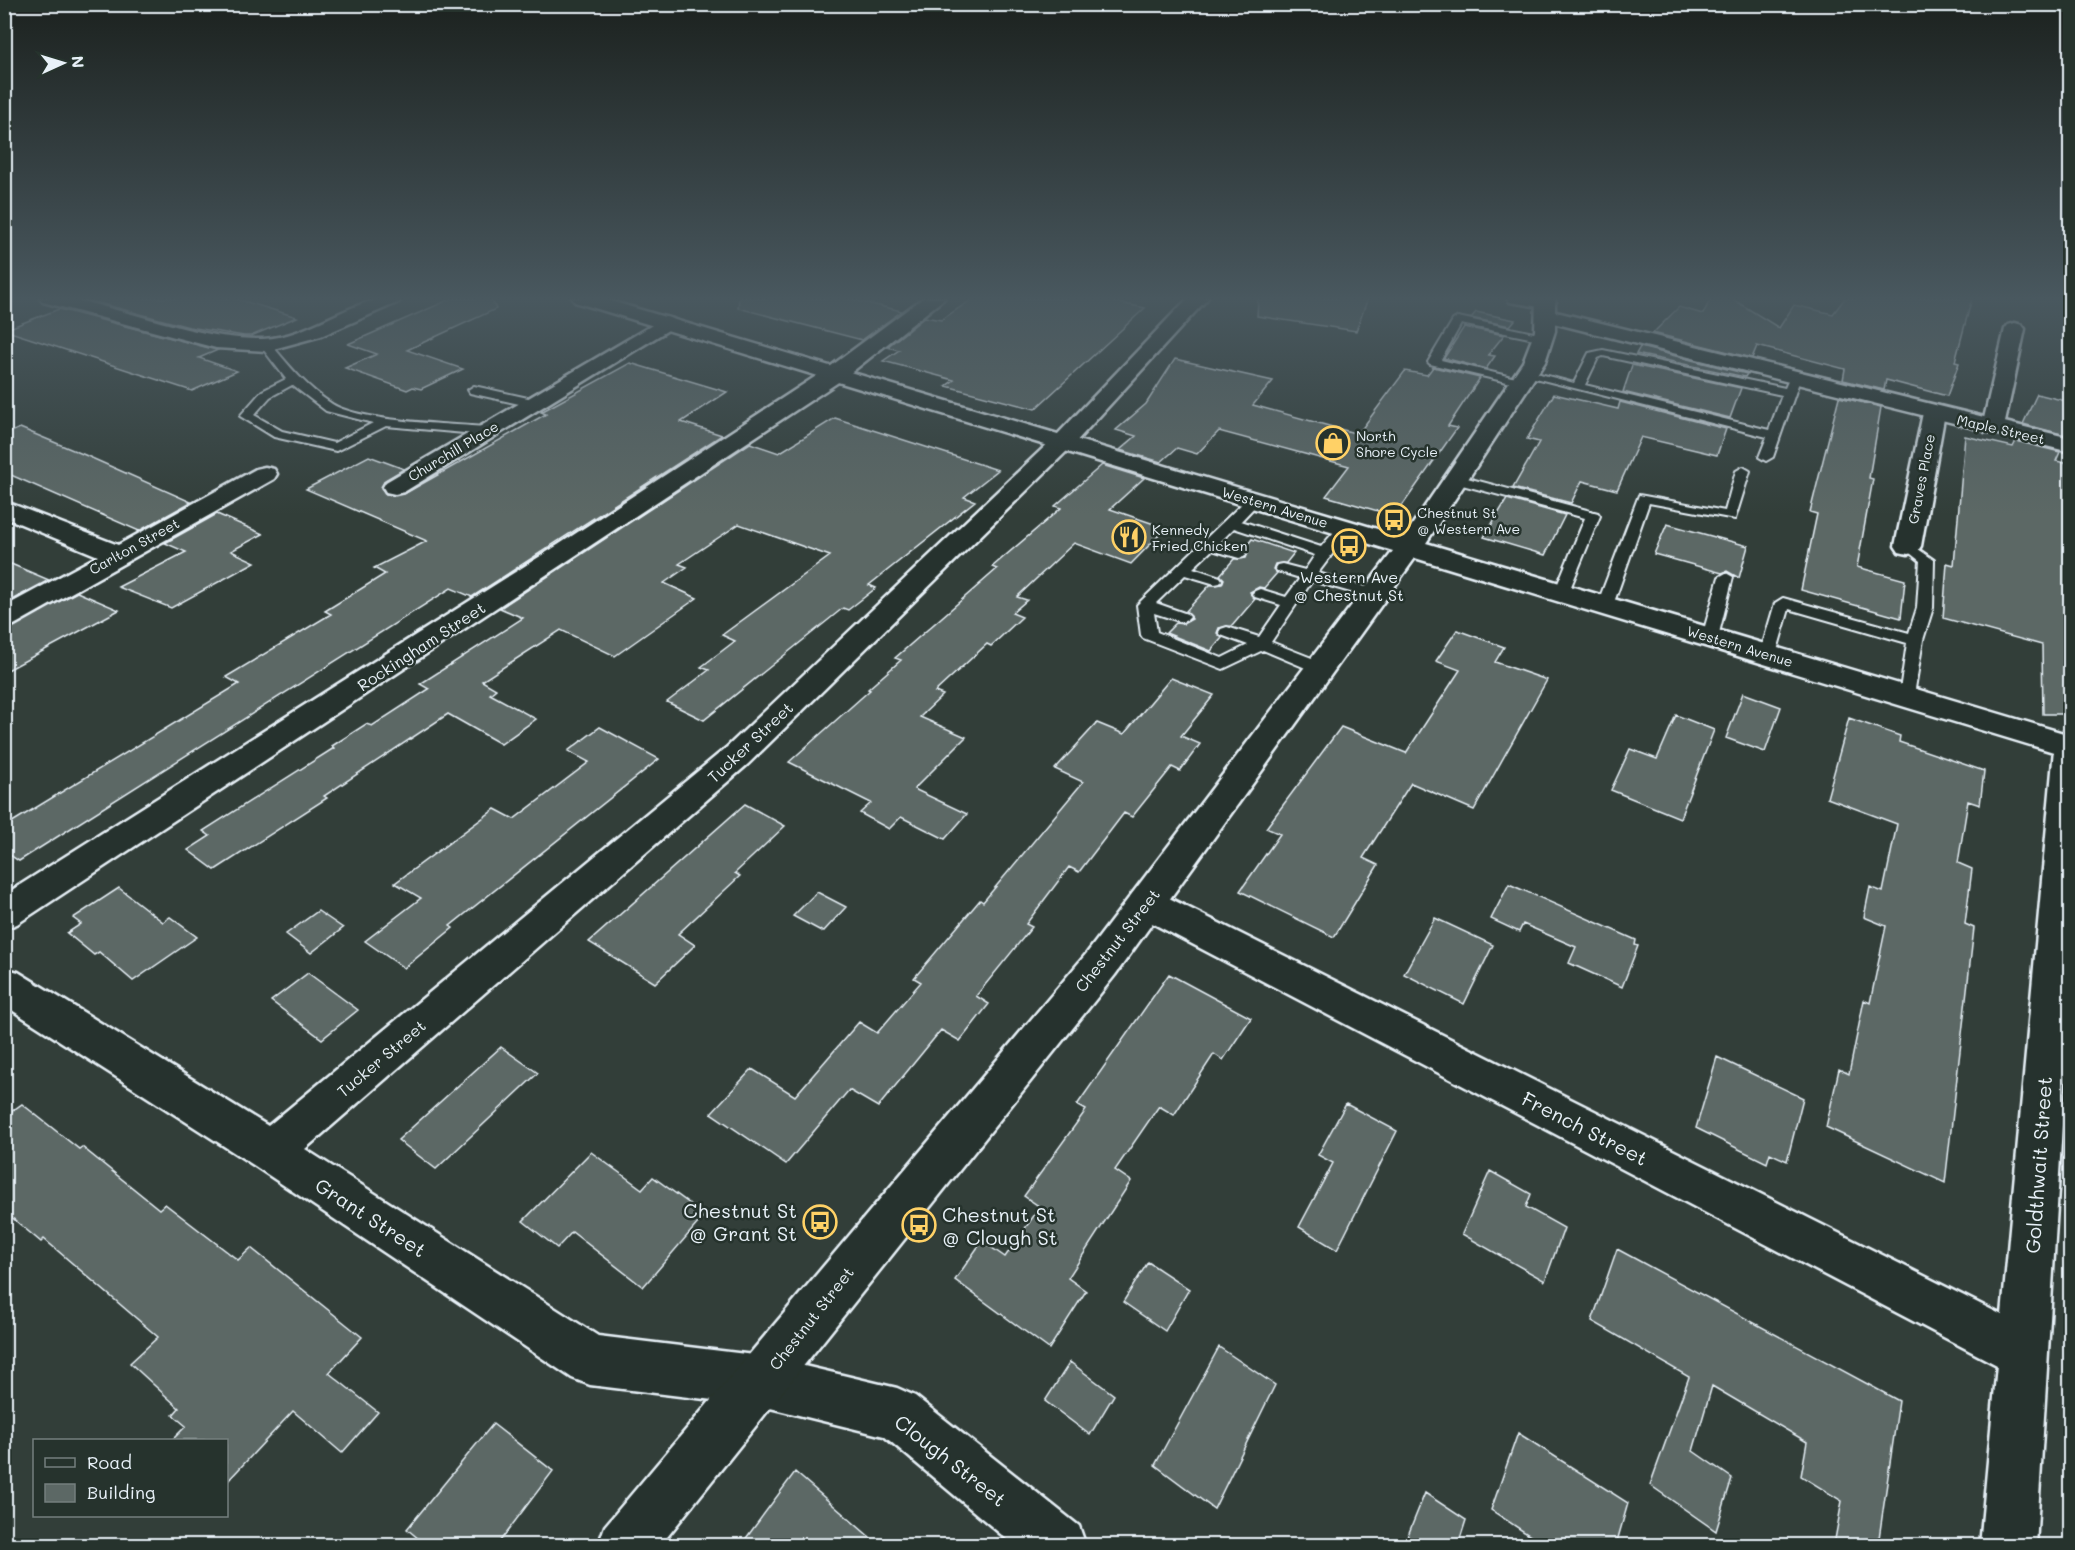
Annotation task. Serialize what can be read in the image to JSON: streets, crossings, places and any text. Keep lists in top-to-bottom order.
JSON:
{
  "streets": {
    "street": [
      "Maple Street",
      "Churchill Place",
      "Graves Place",
      "Western Avenue",
      "Carlton Street",
      "Rockingham Street",
      "Tucker Street",
      "Chestnut Street",
      "French Street",
      "Goldthwait Street",
      "Grant Street",
      "Clough Street"
    ]
  },
  "crossings": [
    ["Maple Street", "Graves Place"],
    ["Western Avenue", "Rockingham Street"],
    ["Western Avenue", "Tucker Street"],
    ["Western Avenue", "Chestnut Street"],
    ["Western Avenue", "Goldthwait Street"],
    ["Tucker Street", "Grant Street"],
    ["Chestnut Street", "French Street"],
    ["Chestnut Street", "Grant Street"],
    ["Chestnut Street", "Clough Street"],
    ["French Street", "Goldthwait Street"],
    ["Grant Street", "Clough Street"]
  ],
  "places": {
    "shop": ["North Shore Cycle"],
    "bus stop": [
      "Chestnut St @ Western Ave",
      "Western Ave @ Chestnut St",
      "Chestnut St @ Grant St",
      "Chestnut St @ Clough St"
    ],
    "restaurant": ["Kennedy Fried Chicken"]
  },
  "legend": ["Road", "Building"],
  "north": "right"
}
